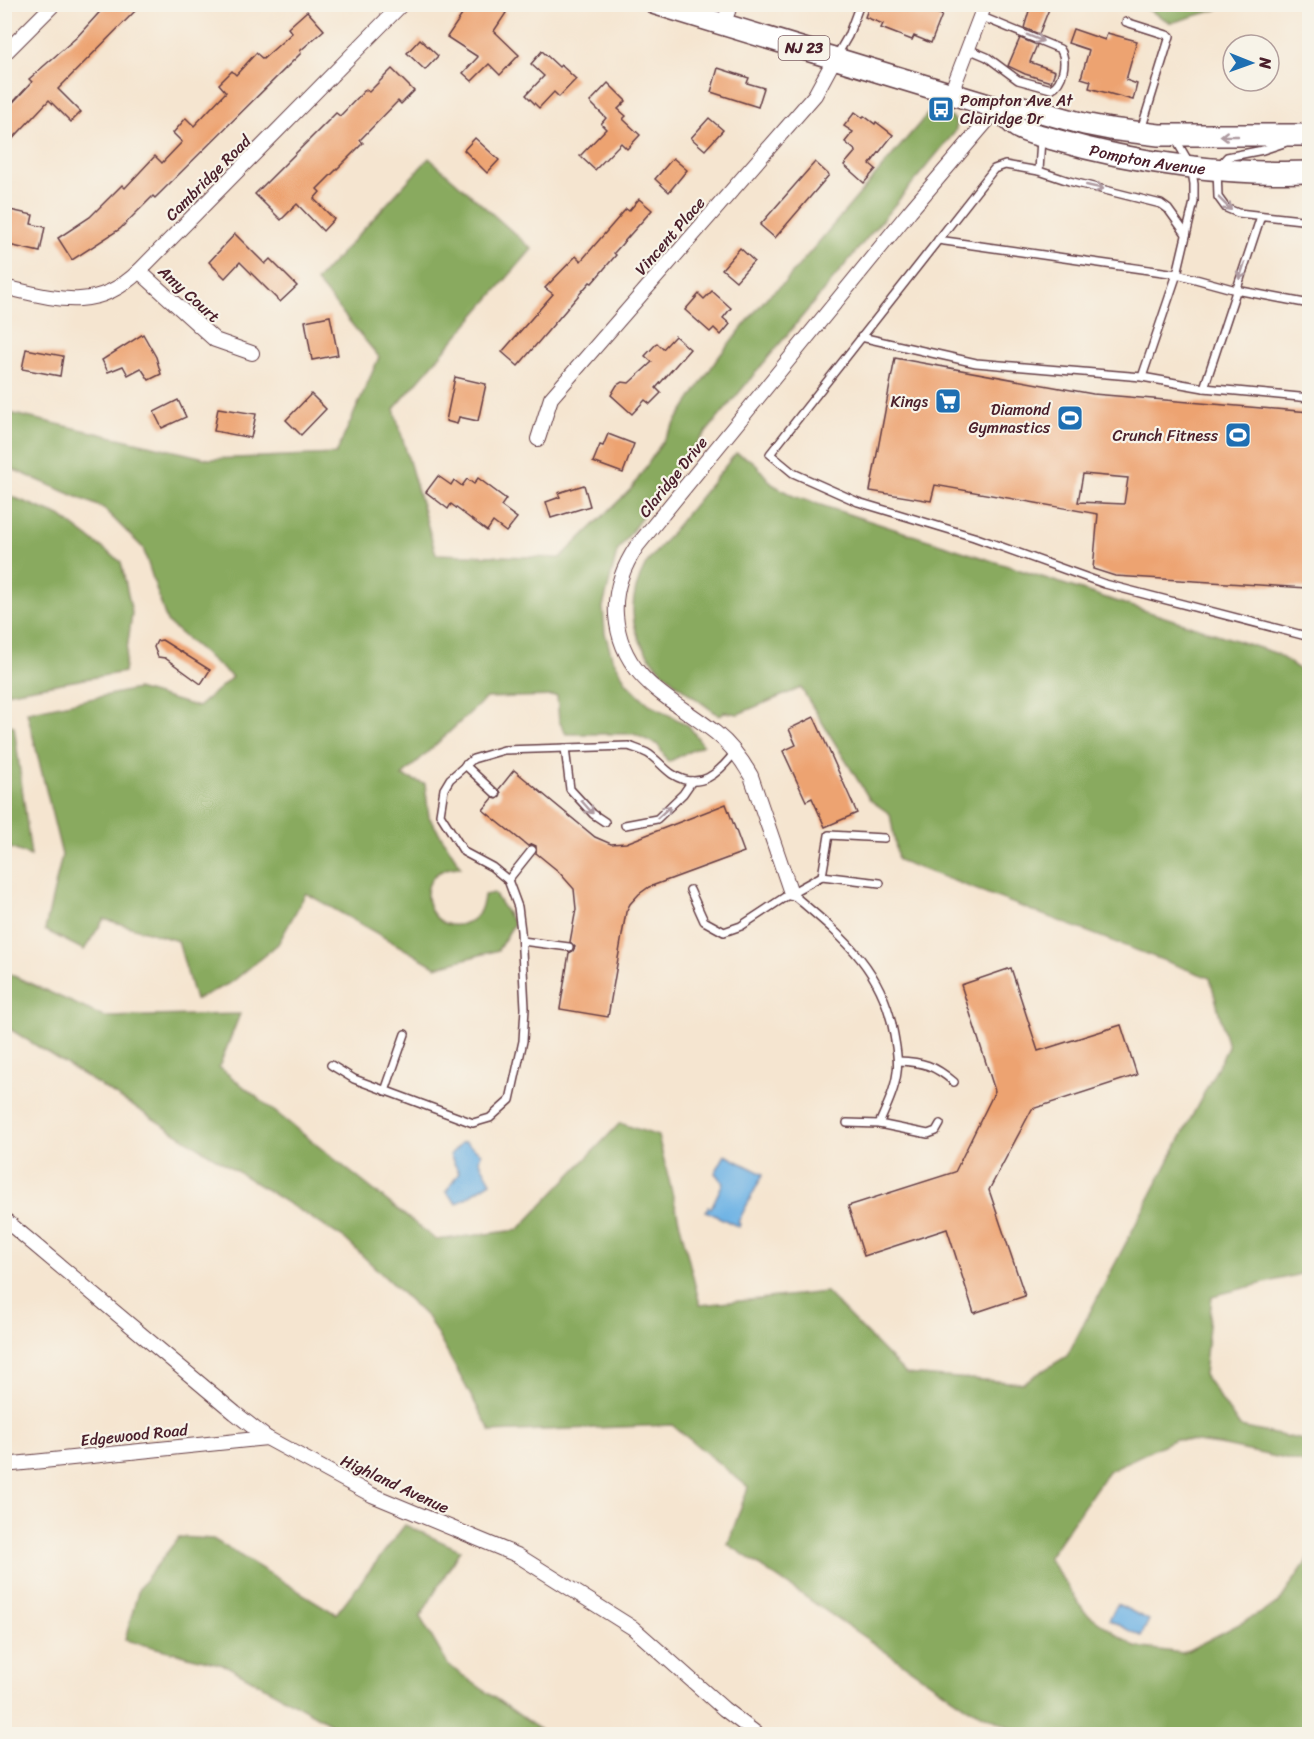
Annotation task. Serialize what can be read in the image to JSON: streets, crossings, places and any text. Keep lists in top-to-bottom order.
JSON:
{
  "streets": {
    "main road": ["NJ 23", "Pompton Avenue"],
    "street": [
      "Cambridge Road",
      "Vincent Place",
      "Amy Court",
      "Claridge Drive",
      "Edgewood Road",
      "Highland Avenue"
    ]
  },
  "crossings": [
    ["Pompton Avenue", "Vincent Place"],
    ["Pompton Avenue", "Claridge Drive"],
    ["Cambridge Road", "Amy Court"],
    ["Edgewood Road", "Highland Avenue"]
  ],
  "places": {
    "bus stop": ["Pompton Ave At Clairidge Dr"],
    "supermarket": ["Kings"],
    "sports": ["Diamond Gymnastics", "Crunch Fitness"]
  },
  "north": "right"
}
